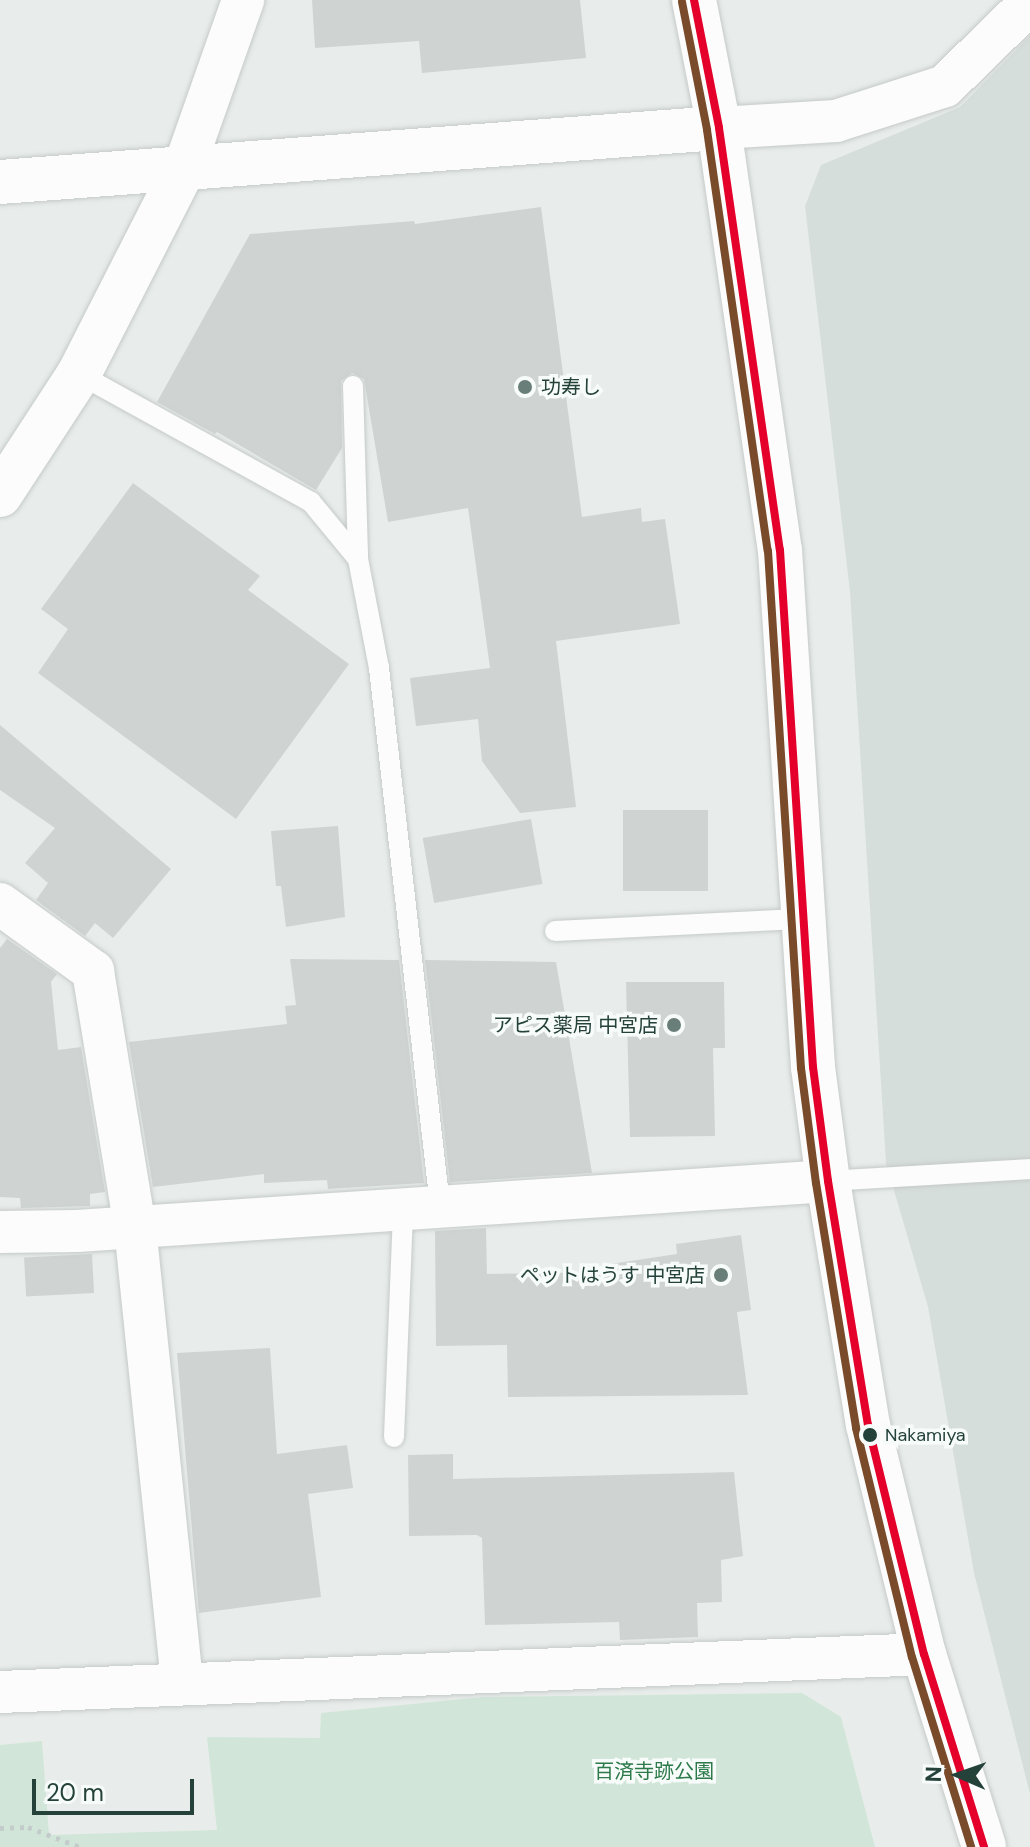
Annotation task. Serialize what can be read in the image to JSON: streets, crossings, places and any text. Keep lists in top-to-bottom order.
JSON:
{
  "parks": ["百済寺跡公園"],
  "places": [
    "功寿し",
    "アピス薬局 中宮店",
    "ペットはうす 中宮店",
    "Nakamiya"
  ],
  "scale_bar": "20 m",
  "north": "left"
}
